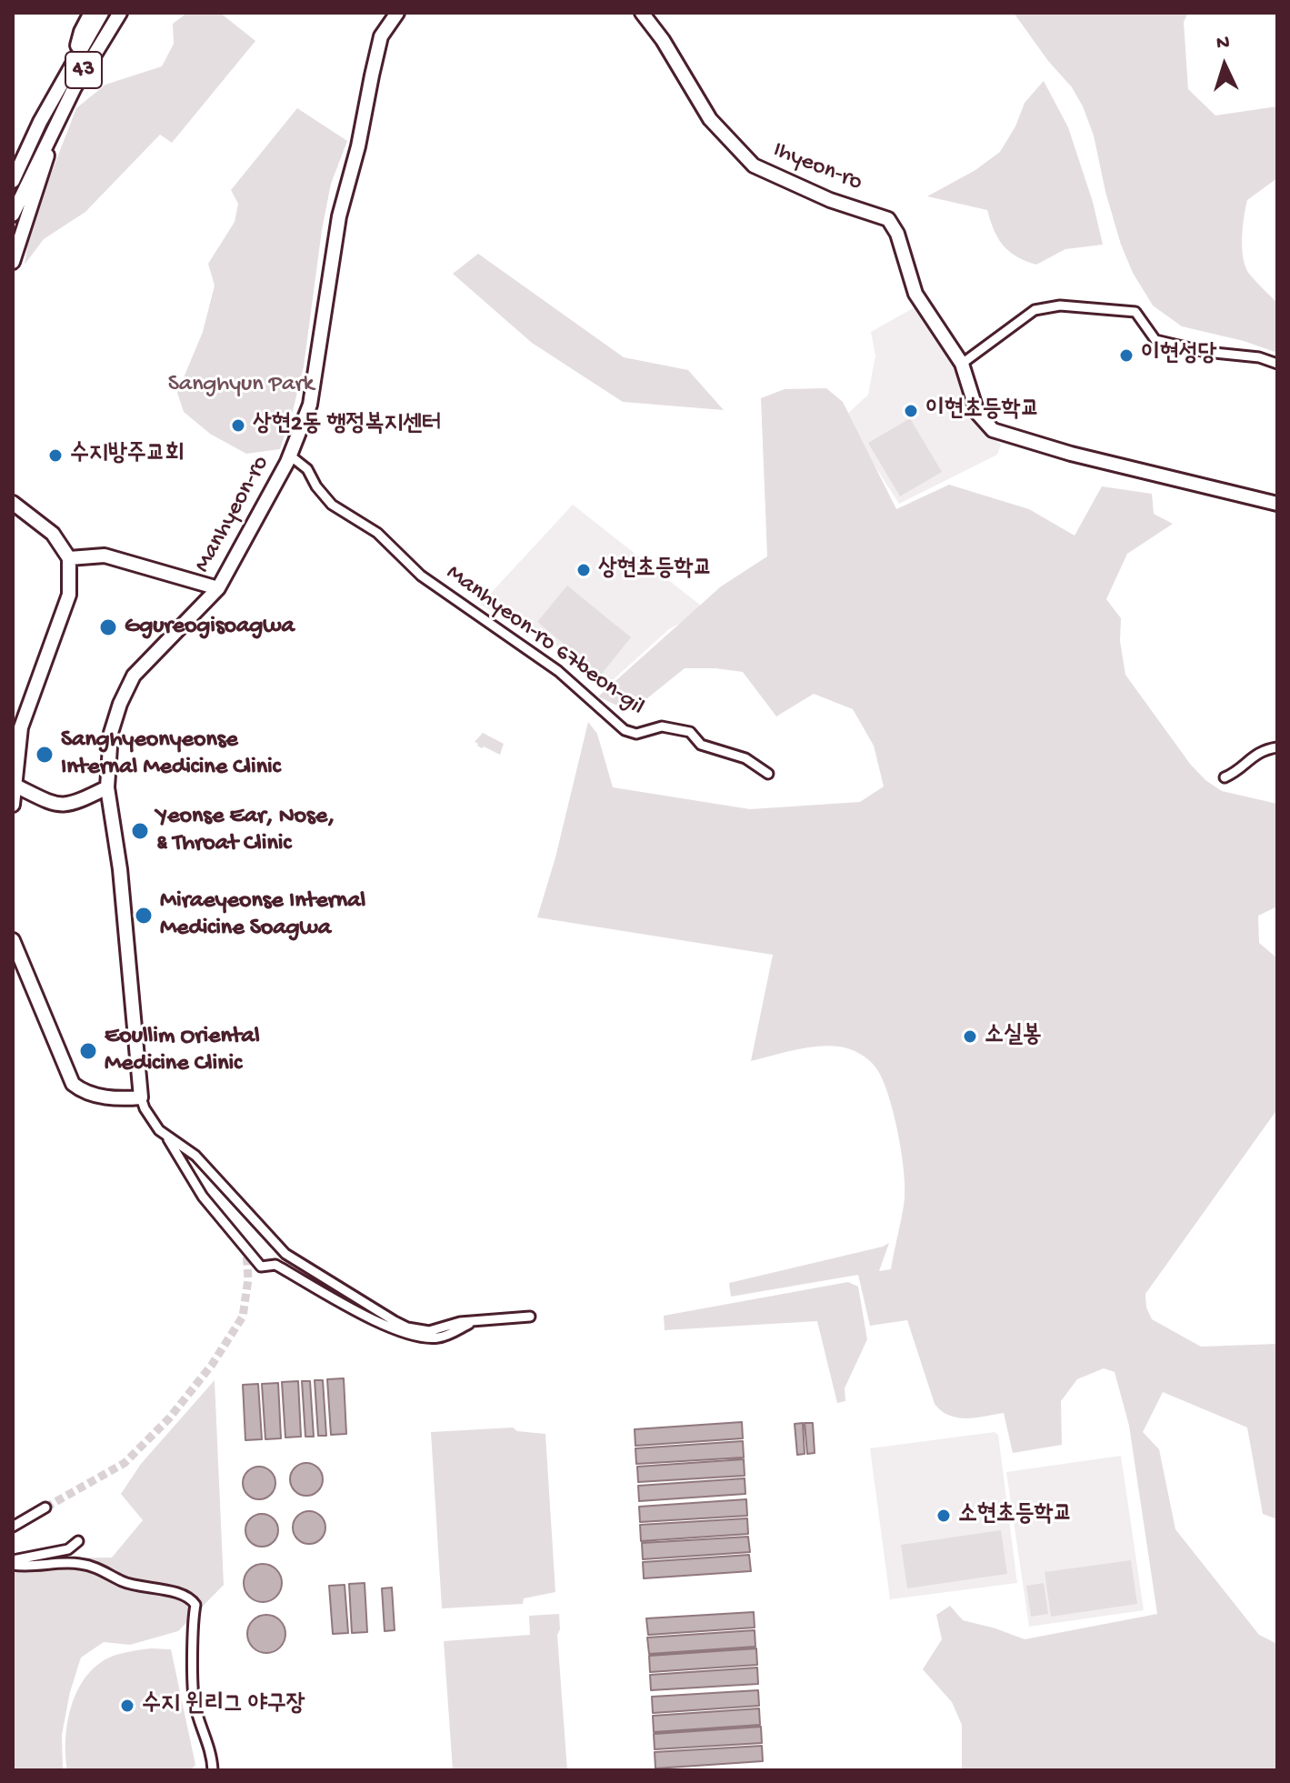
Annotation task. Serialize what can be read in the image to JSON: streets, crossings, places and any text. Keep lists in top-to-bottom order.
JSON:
{
  "streets": {
    "street": [
      "43",
      "Ihyeon-ro",
      "Manhyeon-ro",
      "Manhyeon-ro 67beon-gil"
    ]
  },
  "crossings": [
    ["Manhyeon-ro", "Manhyeon-ro 67beon-gil"]
  ],
  "parks": ["Sanghyun Park"],
  "places": [
    "이현성당",
    "이현초등학교",
    "상현2동 행정복지센터",
    "수지방주교회",
    "상현초등학교",
    "Ggureogisoagwa",
    "Sanghyeonyeonse Internal Medicine Clinic",
    "Yeonse Ear, Nose, & Throat Clinic",
    "Miraeyeonse Internal Medicine Soagwa",
    "소실봉",
    "Eoullim Oriental Medicine Clinic",
    "소현초등학교",
    "수지 윈리그 야구장"
  ],
  "north": "top"
}
